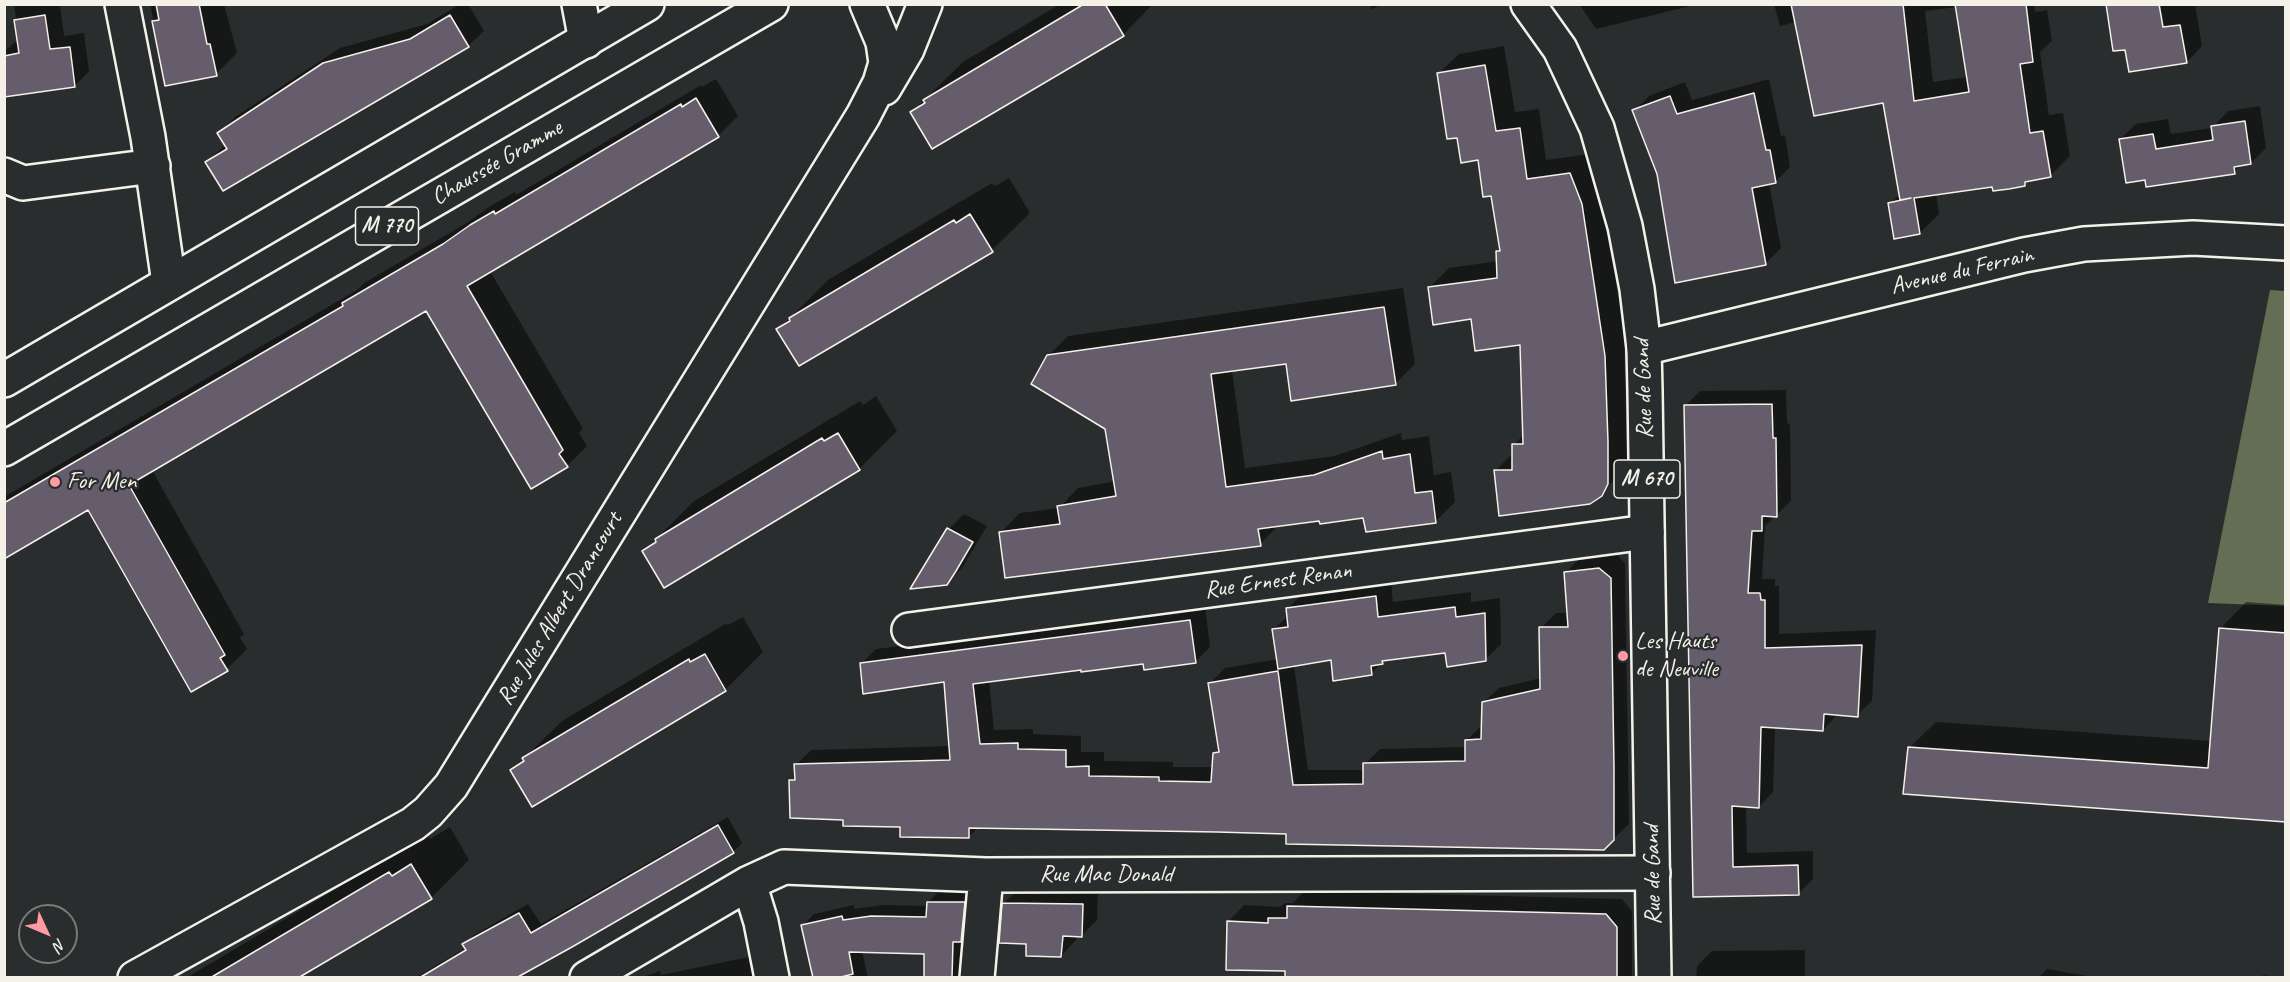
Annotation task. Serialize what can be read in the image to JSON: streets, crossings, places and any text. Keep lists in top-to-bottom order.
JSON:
{
  "streets": {
    "street": [
      "Chaussée Gramme",
      "M 770",
      "Avenue du Ferrain",
      "Rue de Gand",
      "M 670",
      "Rue Ernest Renan",
      "Rue Jules Albert Drancourt",
      "Rue Mac Donald"
    ]
  },
  "crossings": [
    ["Avenue du Ferrain", "Rue de Gand"],
    ["Rue de Gand", "Rue Ernest Renan"],
    ["Rue de Gand", "Rue Mac Donald"]
  ],
  "places": ["For Men", "Les Hauts de Neuville"],
  "north": "bottom right"
}
